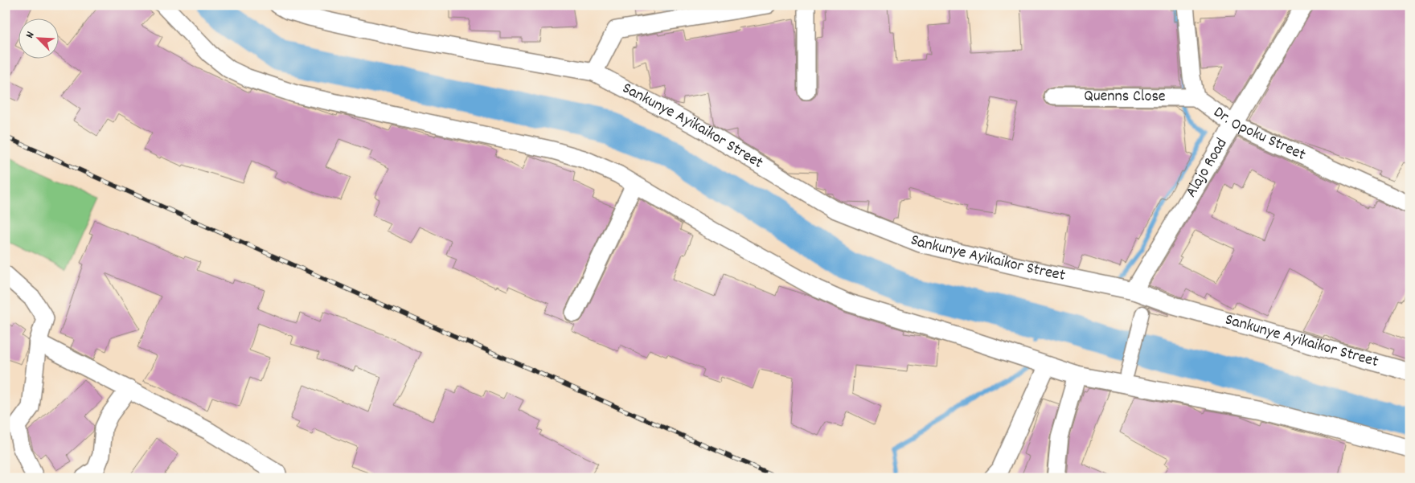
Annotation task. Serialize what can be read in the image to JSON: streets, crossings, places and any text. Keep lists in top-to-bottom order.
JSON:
{
  "streets": {
    "street": [
      "Quenns Close",
      "Sankunye Ayikaikor Street",
      "Dr. Opoku Street",
      "Alajo Road"
    ]
  },
  "crossings": [
    ["Quenns Close", "Dr. Opoku Street"],
    ["Sankunye Ayikaikor Street", "Alajo Road"],
    ["Dr. Opoku Street", "Alajo Road"]
  ],
  "north": "top left"
}
